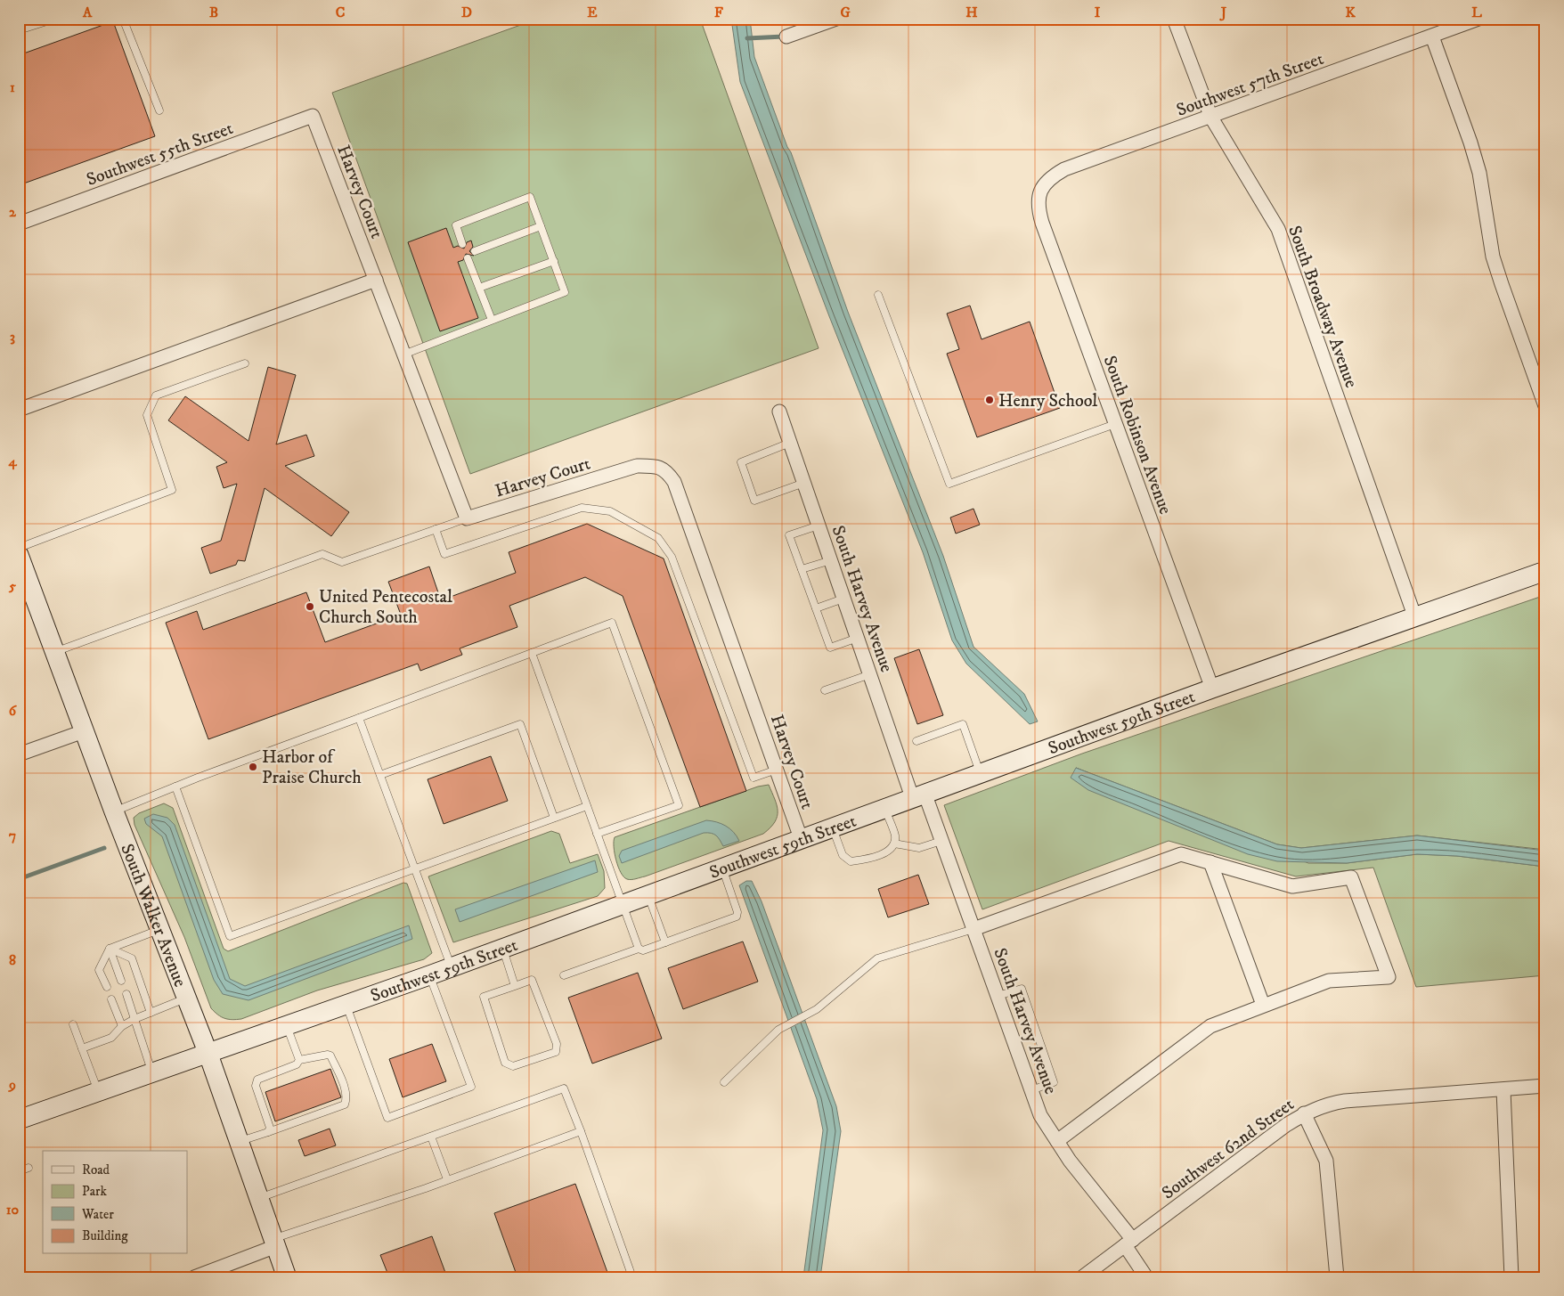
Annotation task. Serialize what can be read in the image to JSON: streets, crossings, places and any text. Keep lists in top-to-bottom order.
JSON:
{
  "streets": {
    "main road": ["Southwest 59th Street", "South Walker Avenue"],
    "street": [
      "Southwest 57th Street",
      "Southwest 55th Street",
      "Harvey Court",
      "South Broadway Avenue",
      "South Robinson Avenue",
      "South Harvey Avenue",
      "Southwest 62nd Street"
    ]
  },
  "crossings": [
    ["Southwest 57th Street", "South Broadway Avenue"],
    ["Southwest 57th Street", "South Robinson Avenue"],
    ["Southwest 55th Street", "Harvey Court"],
    ["Harvey Court", "Southwest 59th Street"],
    ["South Broadway Avenue", "Southwest 59th Street"],
    ["South Robinson Avenue", "Southwest 59th Street"],
    ["South Harvey Avenue", "Southwest 59th Street"],
    ["South Harvey Avenue", "Southwest 62nd Street"],
    ["Southwest 59th Street", "South Walker Avenue"]
  ],
  "places": ["Henry School", "United Pentecostal Church South", "Harbor of Praise Church"],
  "legend": [
    "Road",
    "Park",
    "Water",
    "Building"
  ],
  "grid": {
    "columns": [
      "A",
      "B",
      "C",
      "D",
      "E",
      "F",
      "G",
      "H",
      "I",
      "J",
      "K",
      "L"
    ],
    "rows": [
      "1",
      "2",
      "3",
      "4",
      "5",
      "6",
      "7",
      "8",
      "9",
      "10"
    ]
  }
}
